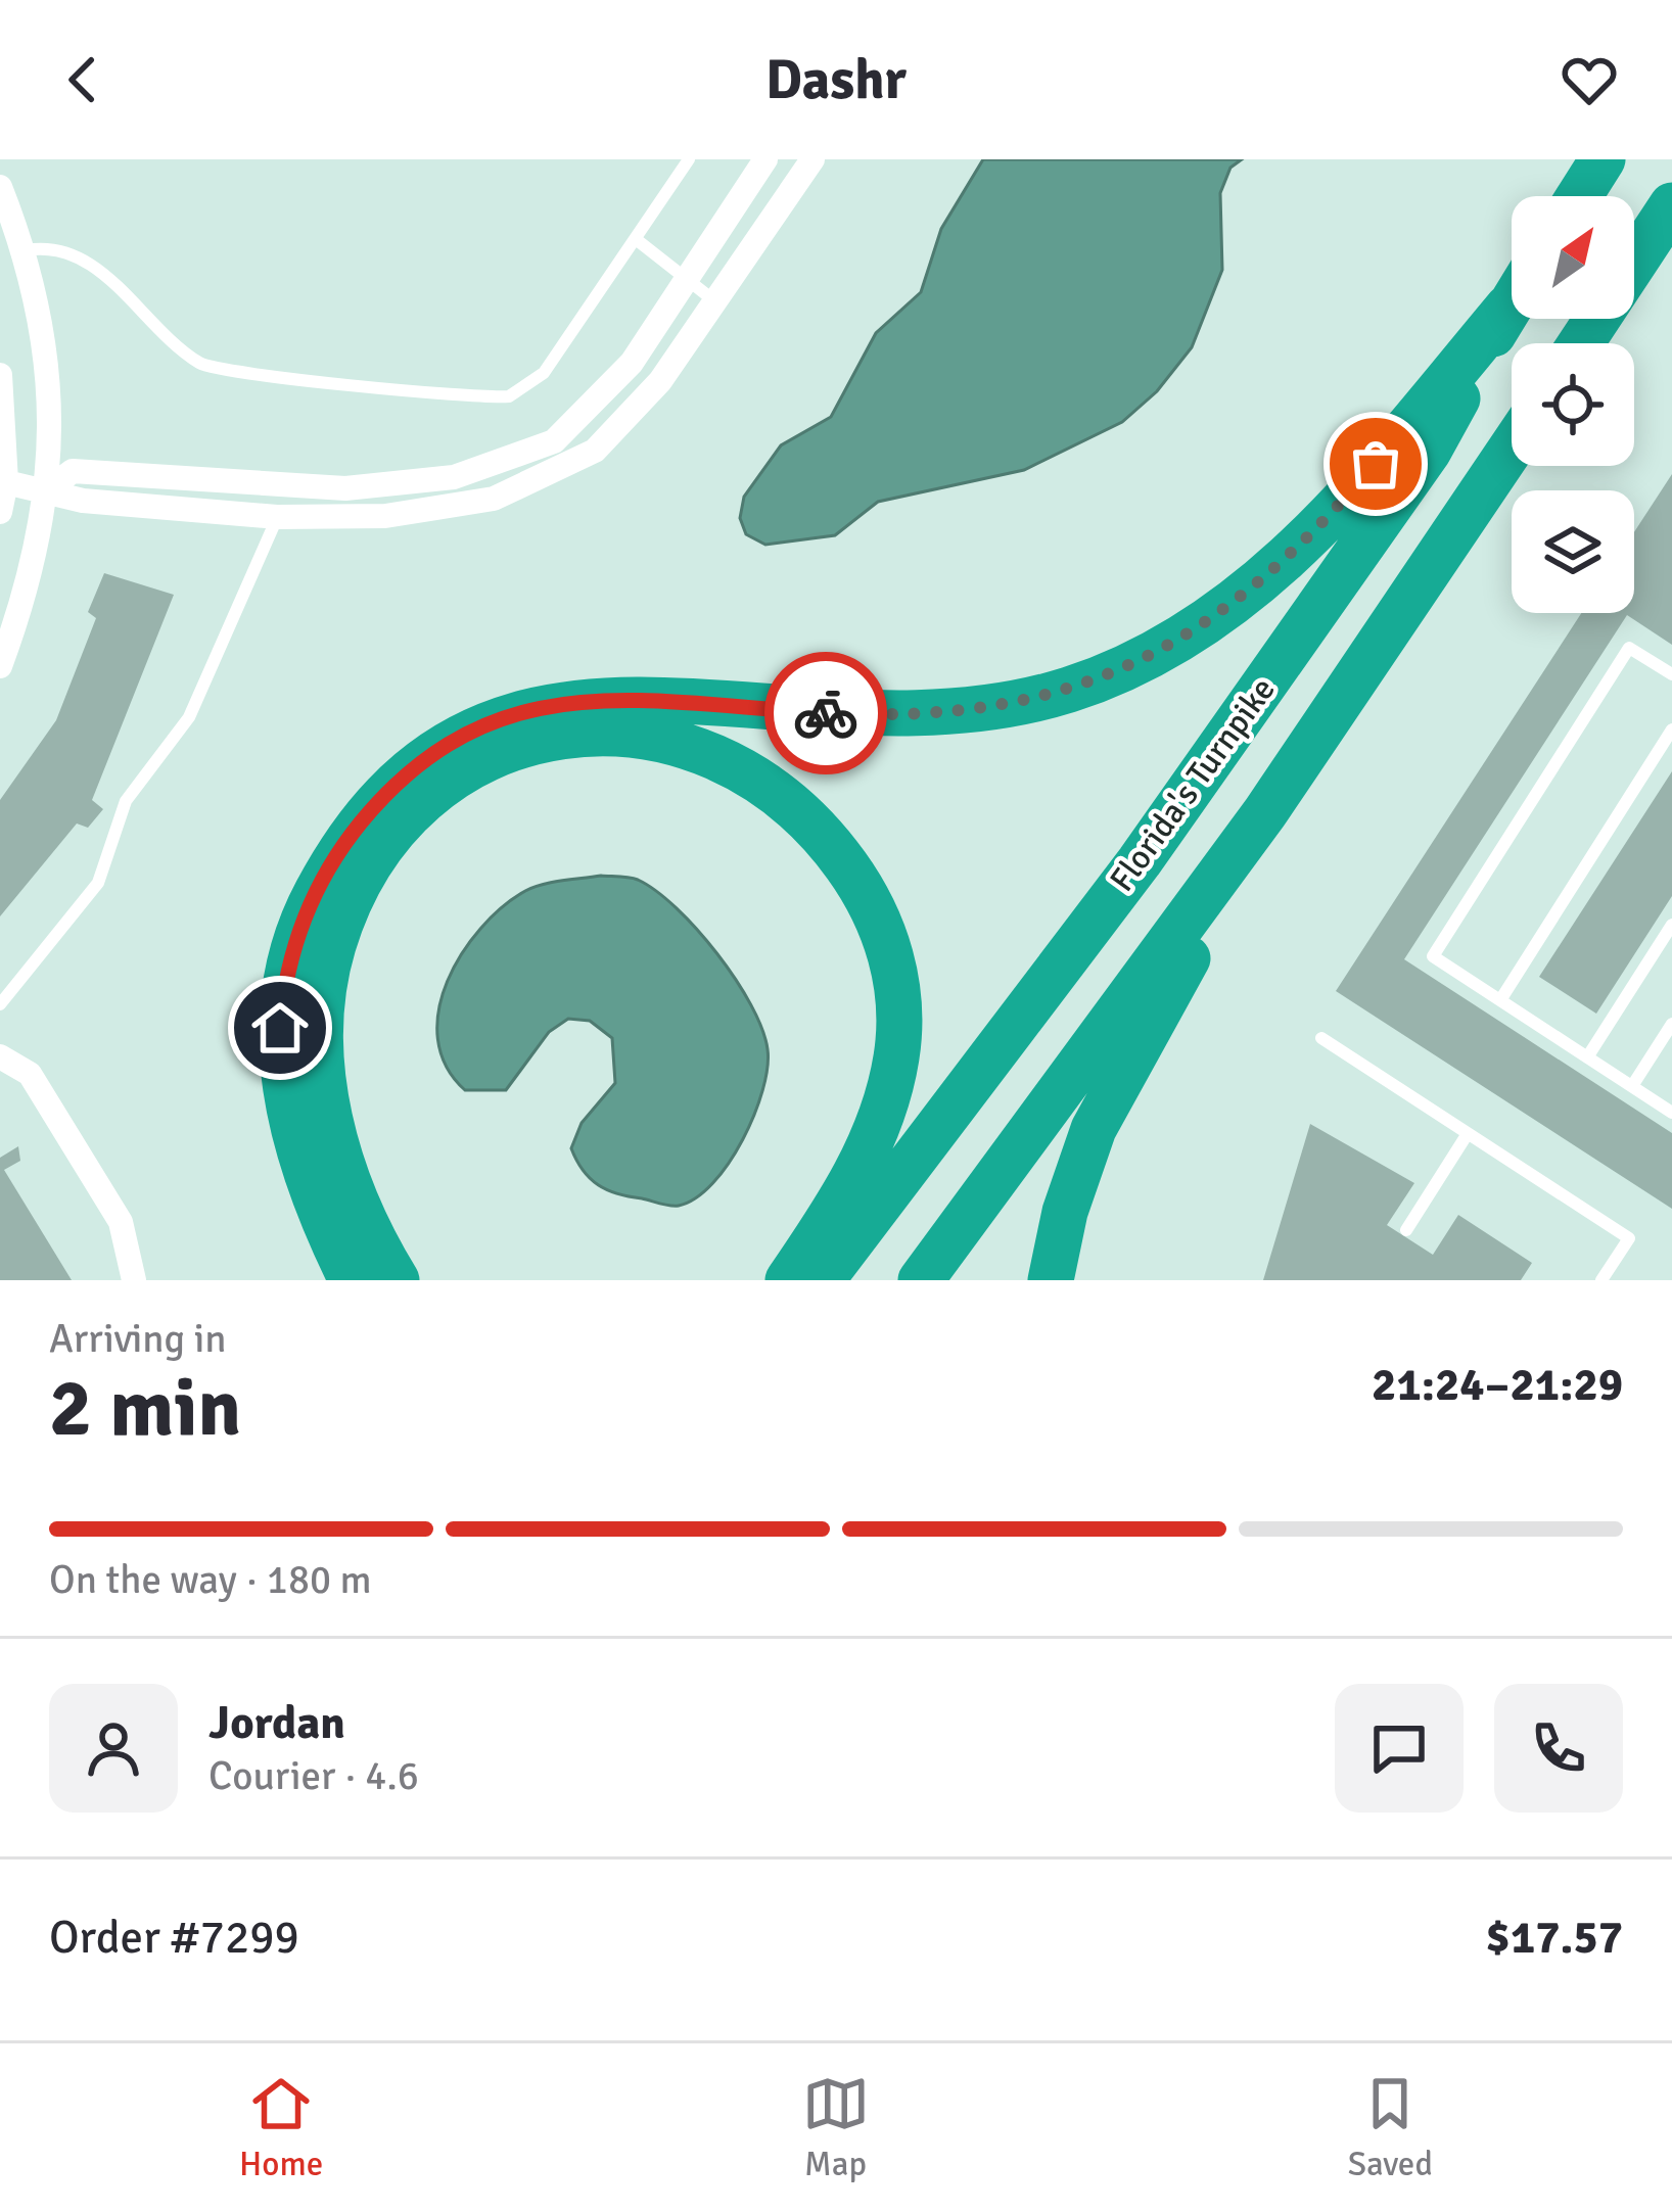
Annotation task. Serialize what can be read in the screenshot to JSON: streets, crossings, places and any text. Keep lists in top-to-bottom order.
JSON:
{
  "streets": {
    "highway": ["Florida's Turnpike"]
  },
  "north": "top right",
  "page": {
    "header": "Dashr",
    "heading": ["2 min", "Arriving in", "21:24–21:29"],
    "panel": [
      "Jordan",
      "Courier · 4.6",
      "Order #7299",
      "$17.57"
    ],
    "bar": "On the way · 180 m",
    "tabs": ["Home", "Map", "Saved"]
  }
}
